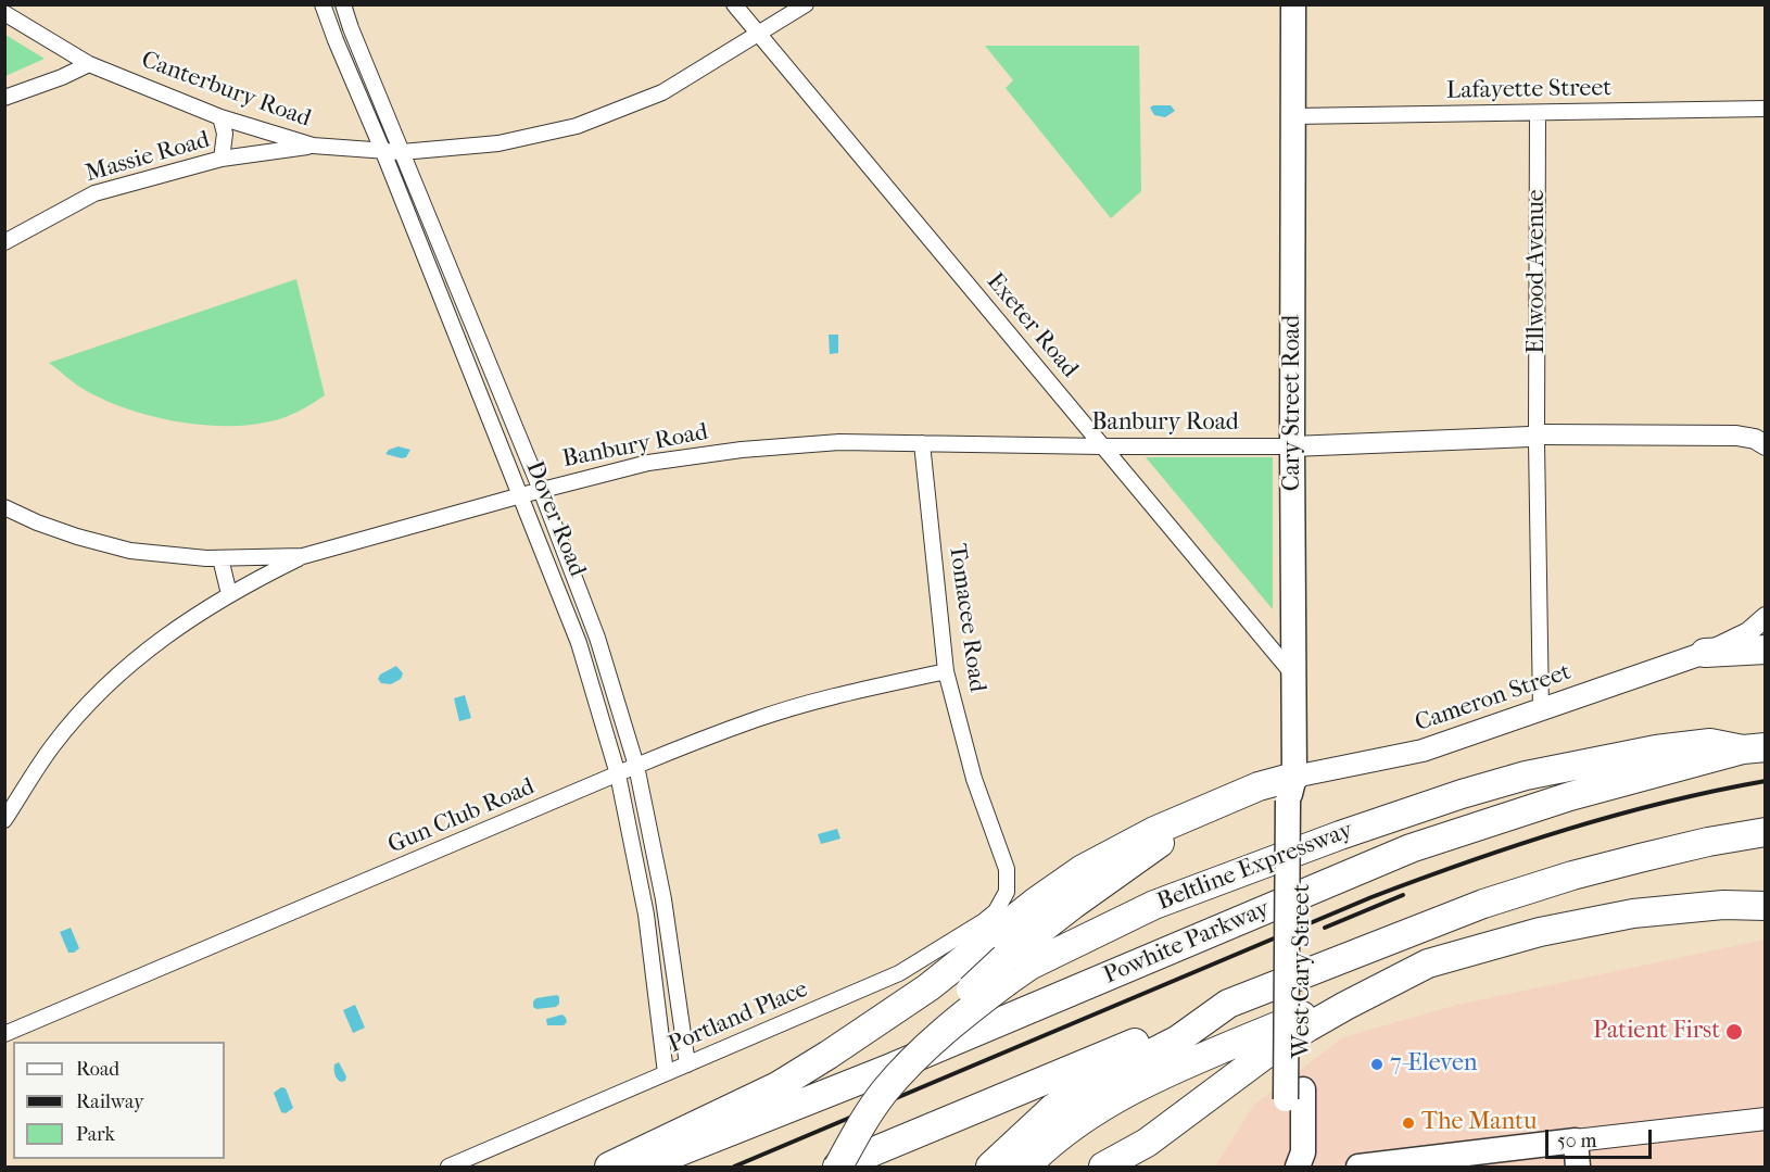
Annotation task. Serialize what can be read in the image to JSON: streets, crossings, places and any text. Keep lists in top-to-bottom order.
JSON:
{
  "streets": {
    "highway": ["Beltline Expressway", "Powhite Parkway"],
    "main road": ["Cary Street Road", "Cameron Street", "West Cary Street"],
    "street": [
      "Canterbury Road",
      "Lafayette Street",
      "Massie Road",
      "Ellwood Avenue",
      "Exeter Road",
      "Banbury Road",
      "Dover Road",
      "Tomacee Road",
      "Gun Club Road",
      "Portland Place"
    ]
  },
  "crossings": [
    ["Canterbury Road", "Massie Road"],
    ["Canterbury Road", "Exeter Road"],
    ["Canterbury Road", "Dover Road"],
    ["Lafayette Street", "Ellwood Avenue"],
    ["Lafayette Street", "Cary Street Road"],
    ["Ellwood Avenue", "Cameron Street"],
    ["Exeter Road", "Cary Street Road"],
    ["Exeter Road", "Banbury Road"],
    ["Cary Street Road", "Banbury Road"],
    ["Cary Street Road", "Cameron Street"],
    ["Cary Street Road", "West Cary Street"],
    ["Banbury Road", "Dover Road"],
    ["Banbury Road", "Tomacee Road"],
    ["Dover Road", "Gun Club Road"],
    ["Dover Road", "Portland Place"],
    ["Tomacee Road", "Gun Club Road"],
    ["Tomacee Road", "Portland Place"],
    ["Cameron Street", "West Cary Street"],
    ["Beltline Expressway", "Powhite Parkway"]
  ],
  "places": ["Patient First", "7-Eleven", "The Mantu"],
  "legend": ["Road", "Railway", "Park"],
  "scale_bar": "50 m"
}
